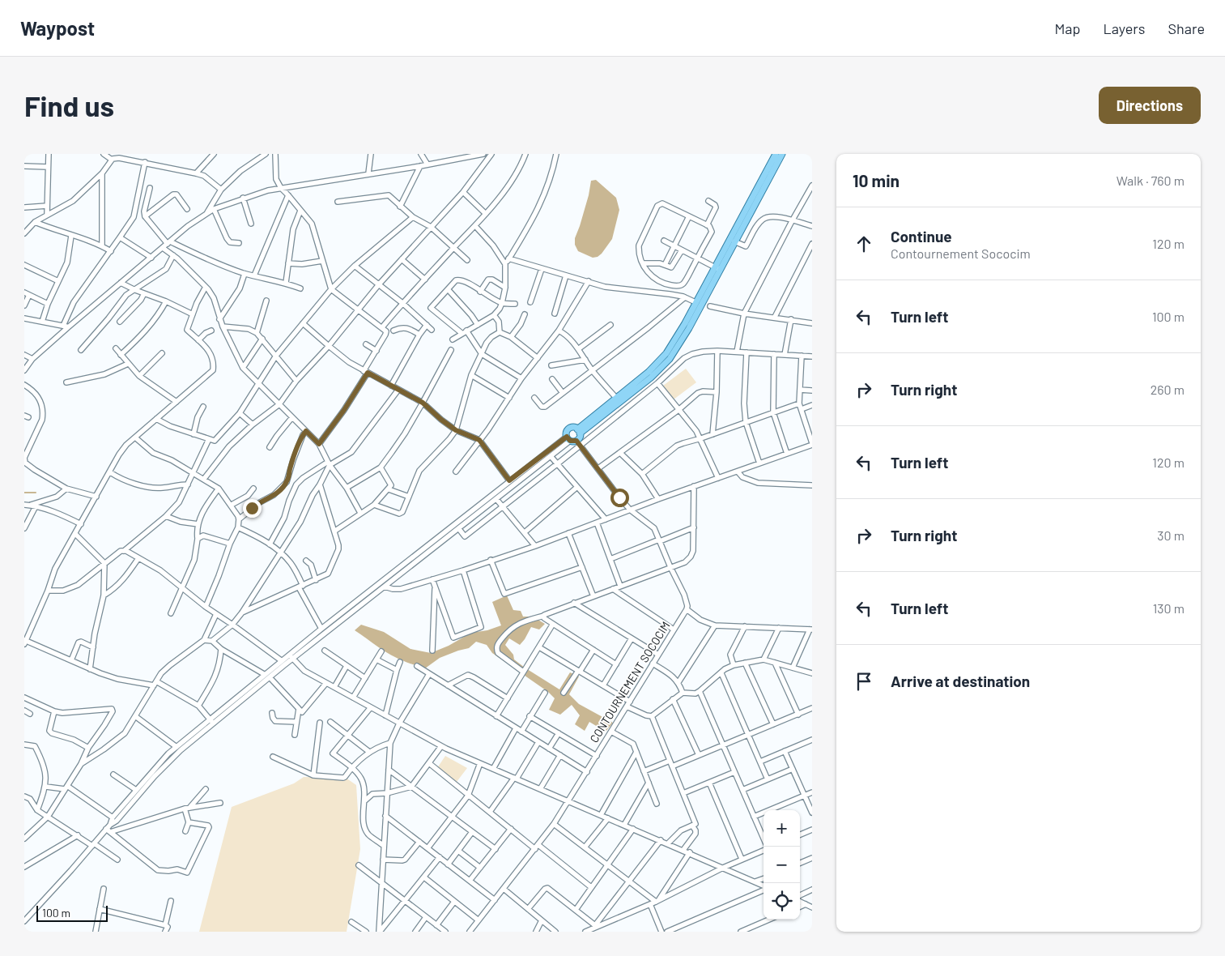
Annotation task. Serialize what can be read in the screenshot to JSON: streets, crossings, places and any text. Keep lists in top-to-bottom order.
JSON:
{
  "streets": {
    "street": ["CONTOURNEMENT SOCOCIM"]
  },
  "scale_bar": "100 m",
  "page": {
    "header": "Waypost",
    "nav": ["Map", "Layers", "Share"],
    "buttons": "Directions",
    "title": "Find us",
    "heading": ["10 min", "Walk · 760 m"],
    "list": [
      ["Continue", "Contournement Sococim", "120 m"],
      ["Turn left", "100 m"],
      ["Turn right", "260 m"],
      ["Turn left", "120 m"],
      ["Turn right", "30 m"],
      ["Turn left", "130 m"],
      "Arrive at destination"
    ],
    "map_buttons": ["+", "−"],
    "scale": "100 m"
  }
}
